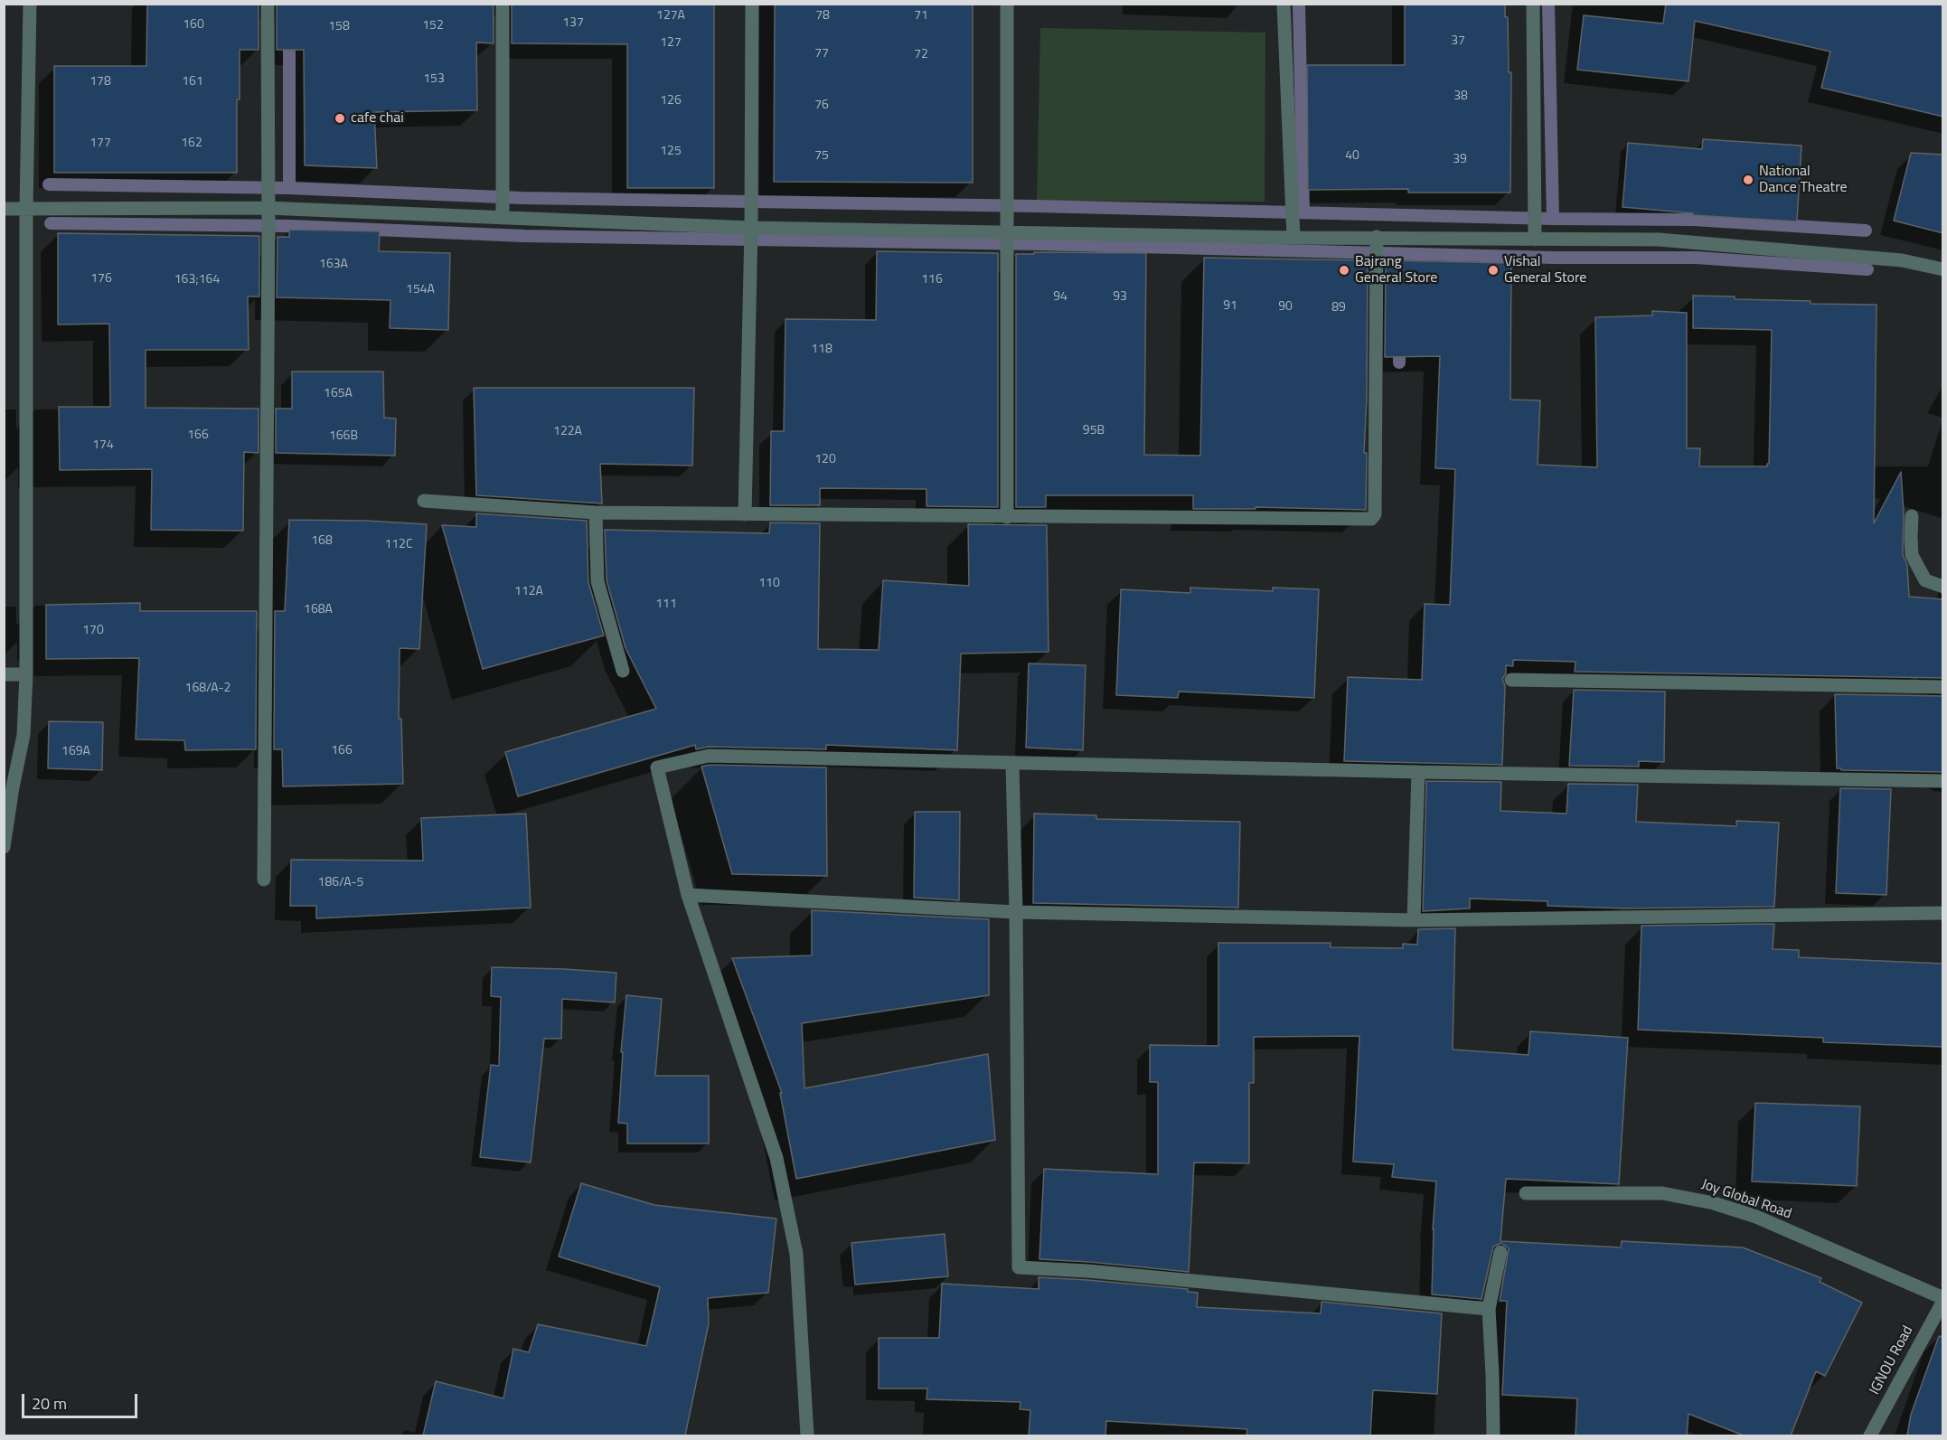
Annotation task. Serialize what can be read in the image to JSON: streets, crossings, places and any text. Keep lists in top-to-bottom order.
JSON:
{
  "streets": {
    "street": ["Joy Global Road", "IGNOU Road"]
  },
  "crossings": [
    ["Joy Global Road", "IGNOU Road"]
  ],
  "places": [
    "cafe chai",
    "National Dance Theatre",
    "Bajrang General Store",
    "Vishal General Store"
  ],
  "house_numbers": [
    "127A",
    "78",
    "71",
    "137",
    "160",
    "152",
    "158",
    "37",
    "127",
    "77",
    "72",
    "153",
    "178",
    "161",
    "38",
    "126",
    "76",
    "177",
    "162",
    "125",
    "75",
    "40",
    "39",
    "163A",
    "176",
    "163;164",
    "116",
    "154A",
    "94",
    "93",
    "91",
    "90",
    "89",
    "118",
    "165A",
    "95B",
    "122A",
    "166",
    "166B",
    "174",
    "120",
    "168",
    "112C",
    "110",
    "112A",
    "111",
    "168A",
    "170",
    "168/A-2",
    "166",
    "169A",
    "186/A-5"
  ],
  "scale_bar": "20 m"
}
